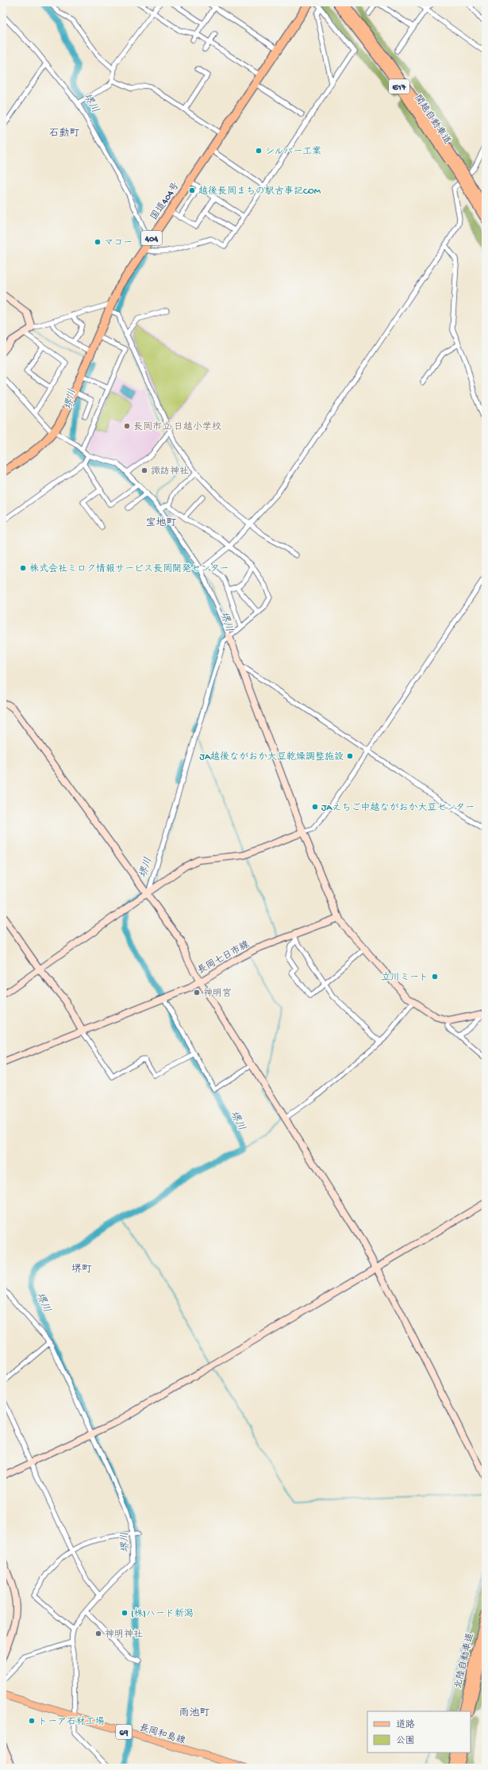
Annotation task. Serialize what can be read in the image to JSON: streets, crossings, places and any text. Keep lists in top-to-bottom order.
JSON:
{
  "streets": {
    "highway": [
      "E17",
      "関越自動車道",
      "国道404号",
      "404",
      "北陸自動車道"
    ],
    "main road": ["69", "長岡和島線"],
    "street": ["長岡七日市線"]
  },
  "districts": [
    "石動町",
    "宝地町",
    "堺町",
    "雨池町"
  ],
  "water": ["堺川"],
  "places": [
    "シルバー工業",
    "越後長岡まちの駅古事記COM",
    "マコー",
    "長岡市立 日越小学校",
    "諏訪神社",
    "株式会社ミロク情報サービス長岡開発センター",
    "JA越後ながおか大豆乾燥調整施設",
    "JAえちご中越ながおか大豆センター",
    "立川ミート",
    "神明宮",
    "(株)ハード新潟",
    "神明神社",
    "トーア石材工場"
  ],
  "legend": ["道路", "公園"]
}
